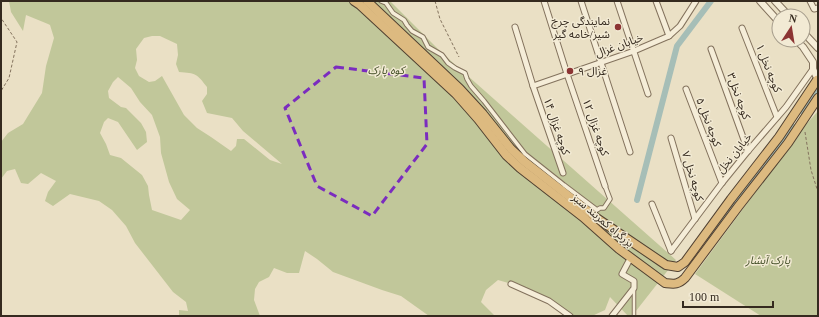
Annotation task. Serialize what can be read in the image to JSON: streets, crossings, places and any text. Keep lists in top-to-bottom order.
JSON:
{
  "streets": {
    "highway": ["بزرگراه کمربند سبز"],
    "street": [
      "خیابان غزال",
      "کوچه نخل ۱",
      "کوچه نخل۳",
      "کوچه نخل ۵",
      "کوچه غزال ۱۴",
      "کوچه غزال ۱۲",
      "خیابان نخل",
      "کوچه نخل ۷"
    ]
  },
  "crossings": [
    ["خیابان غزال", "کوچه غزال ۱۴"],
    ["خیابان غزال", "کوچه غزال ۱۲"],
    ["کوچه نخل ۱", "خیابان نخل"],
    ["کوچه نخل۳", "خیابان نخل"],
    ["کوچه نخل ۵", "خیابان نخل"],
    ["خیابان نخل", "کوچه نخل ۷"]
  ],
  "parks": ["کوه پارک", "پارک آبشار"],
  "places": ["نمایندگی چرخ شیر/خامه گیر", "غزال ۹"],
  "scale_bar": "100 m",
  "north": "top"
}
